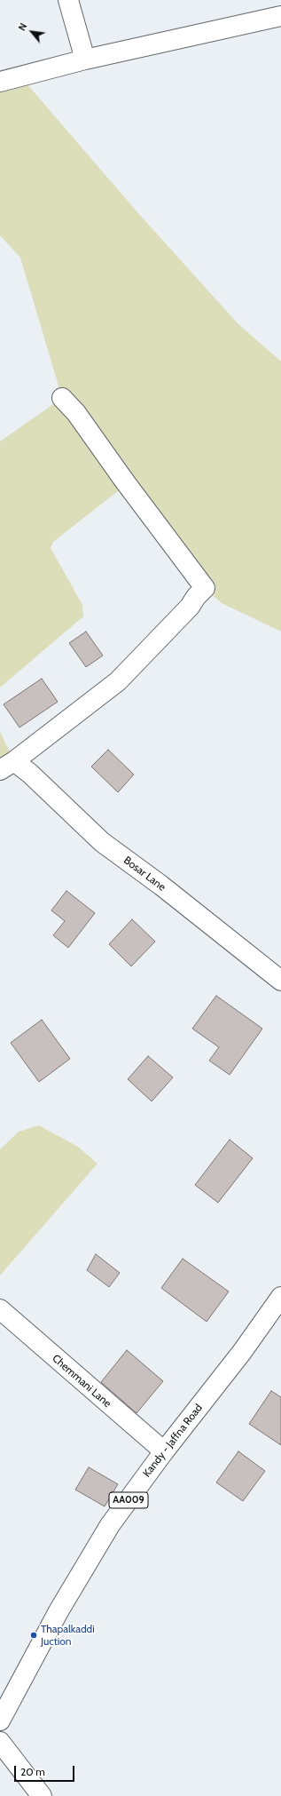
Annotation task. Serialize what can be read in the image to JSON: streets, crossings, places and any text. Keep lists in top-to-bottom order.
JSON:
{
  "streets": {
    "main road": [
      "Bosar Lane",
      "Chemmani Lane",
      "Kandy - Jaffna Road",
      "AA009"
    ]
  },
  "crossings": [
    ["Chemmani Lane", "Kandy - Jaffna Road"]
  ],
  "places": ["Thapalkaddi Juction"],
  "scale_bar": "20 m",
  "north": "top left"
}
